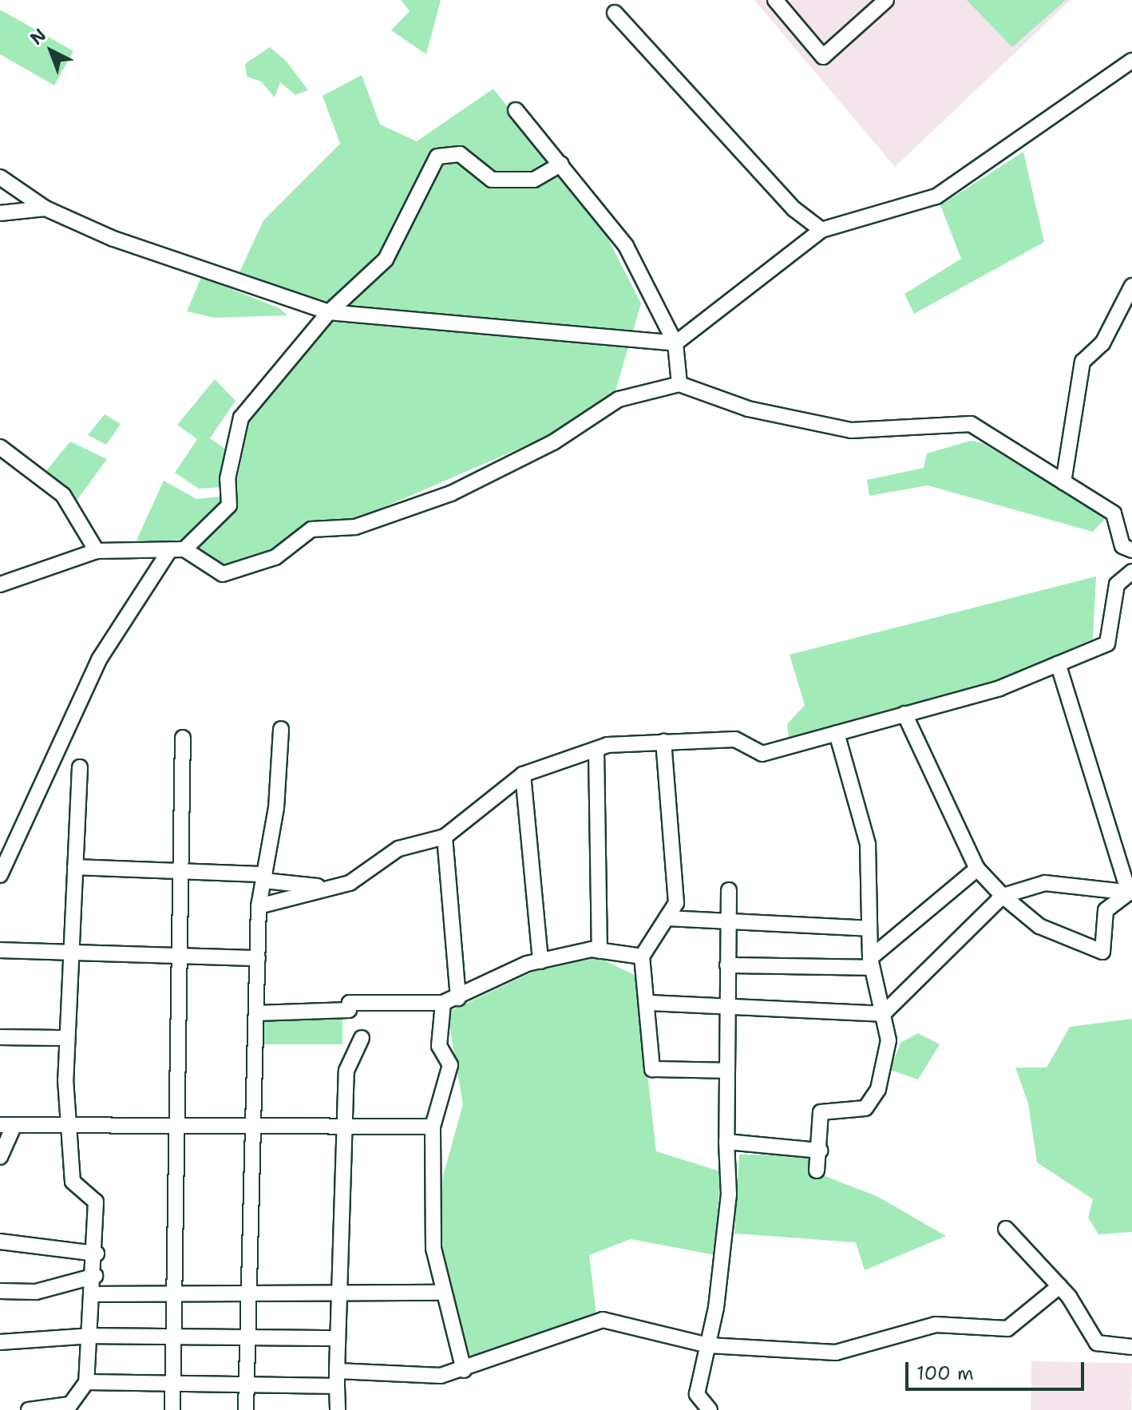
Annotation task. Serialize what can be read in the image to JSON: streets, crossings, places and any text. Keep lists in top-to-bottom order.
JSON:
{
  "scale_bar": "100 m",
  "north": "top left"
}
